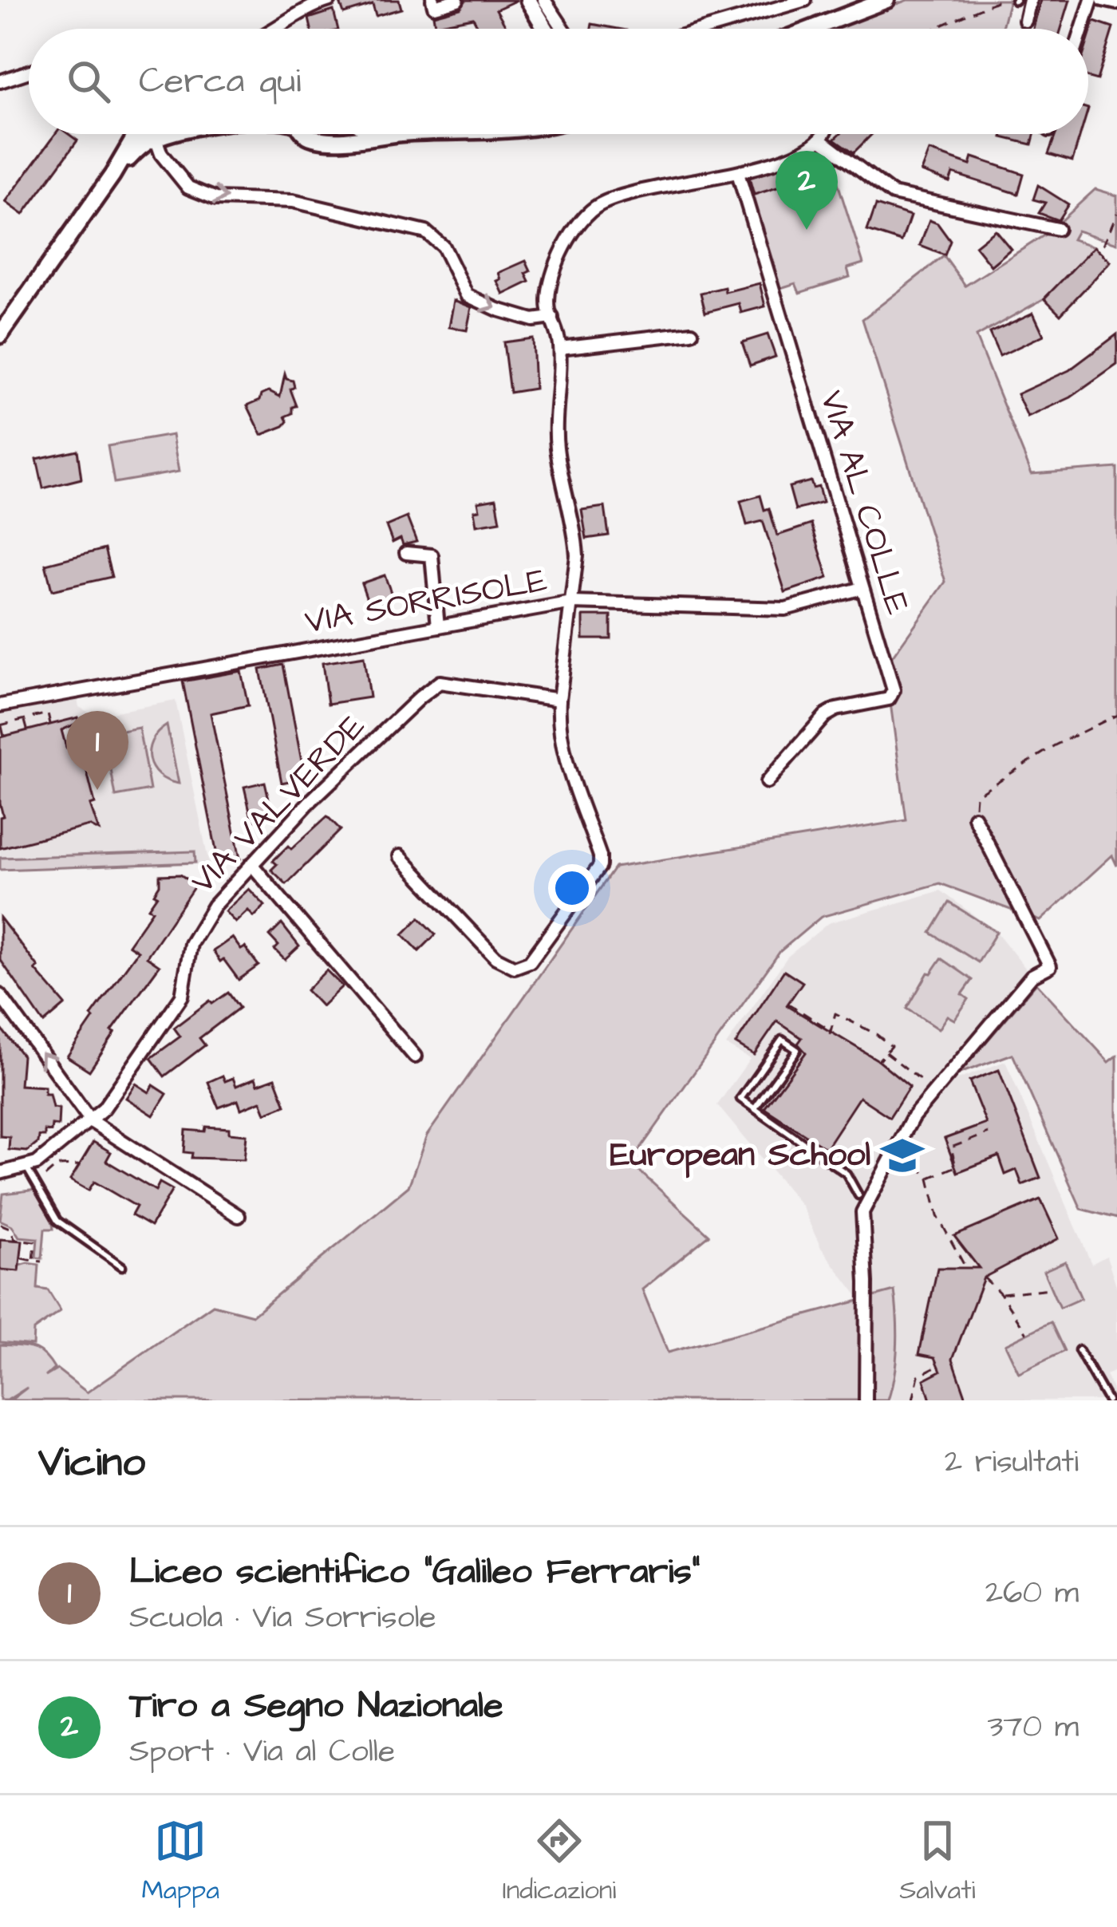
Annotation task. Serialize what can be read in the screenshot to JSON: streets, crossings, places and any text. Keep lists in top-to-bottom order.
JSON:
{
  "streets": {
    "street": ["VIA AL COLLE", "VIA SORRISOLE", "VIA VALVERDE"]
  },
  "crossings": [
    ["VIA AL COLLE", "VIA SORRISOLE"]
  ],
  "places": {
    "school or university": ["European School"]
  },
  "page": {
    "search": "Cerca qui",
    "pins": ["2", "1"],
    "heading": ["Vicino", "2 risultati"],
    "list": [
      {
        "mark": "1",
        "name": "Liceo scientifico \"Galileo Ferraris\"",
        "note": "Scuola · Via Sorrisole",
        "value": "260 m"
      },
      {
        "mark": "2",
        "name": "Tiro a Segno Nazionale",
        "note": "Sport · Via al Colle",
        "value": "370 m"
      }
    ],
    "nav": ["Mappa", "Indicazioni", "Salvati"]
  }
}
